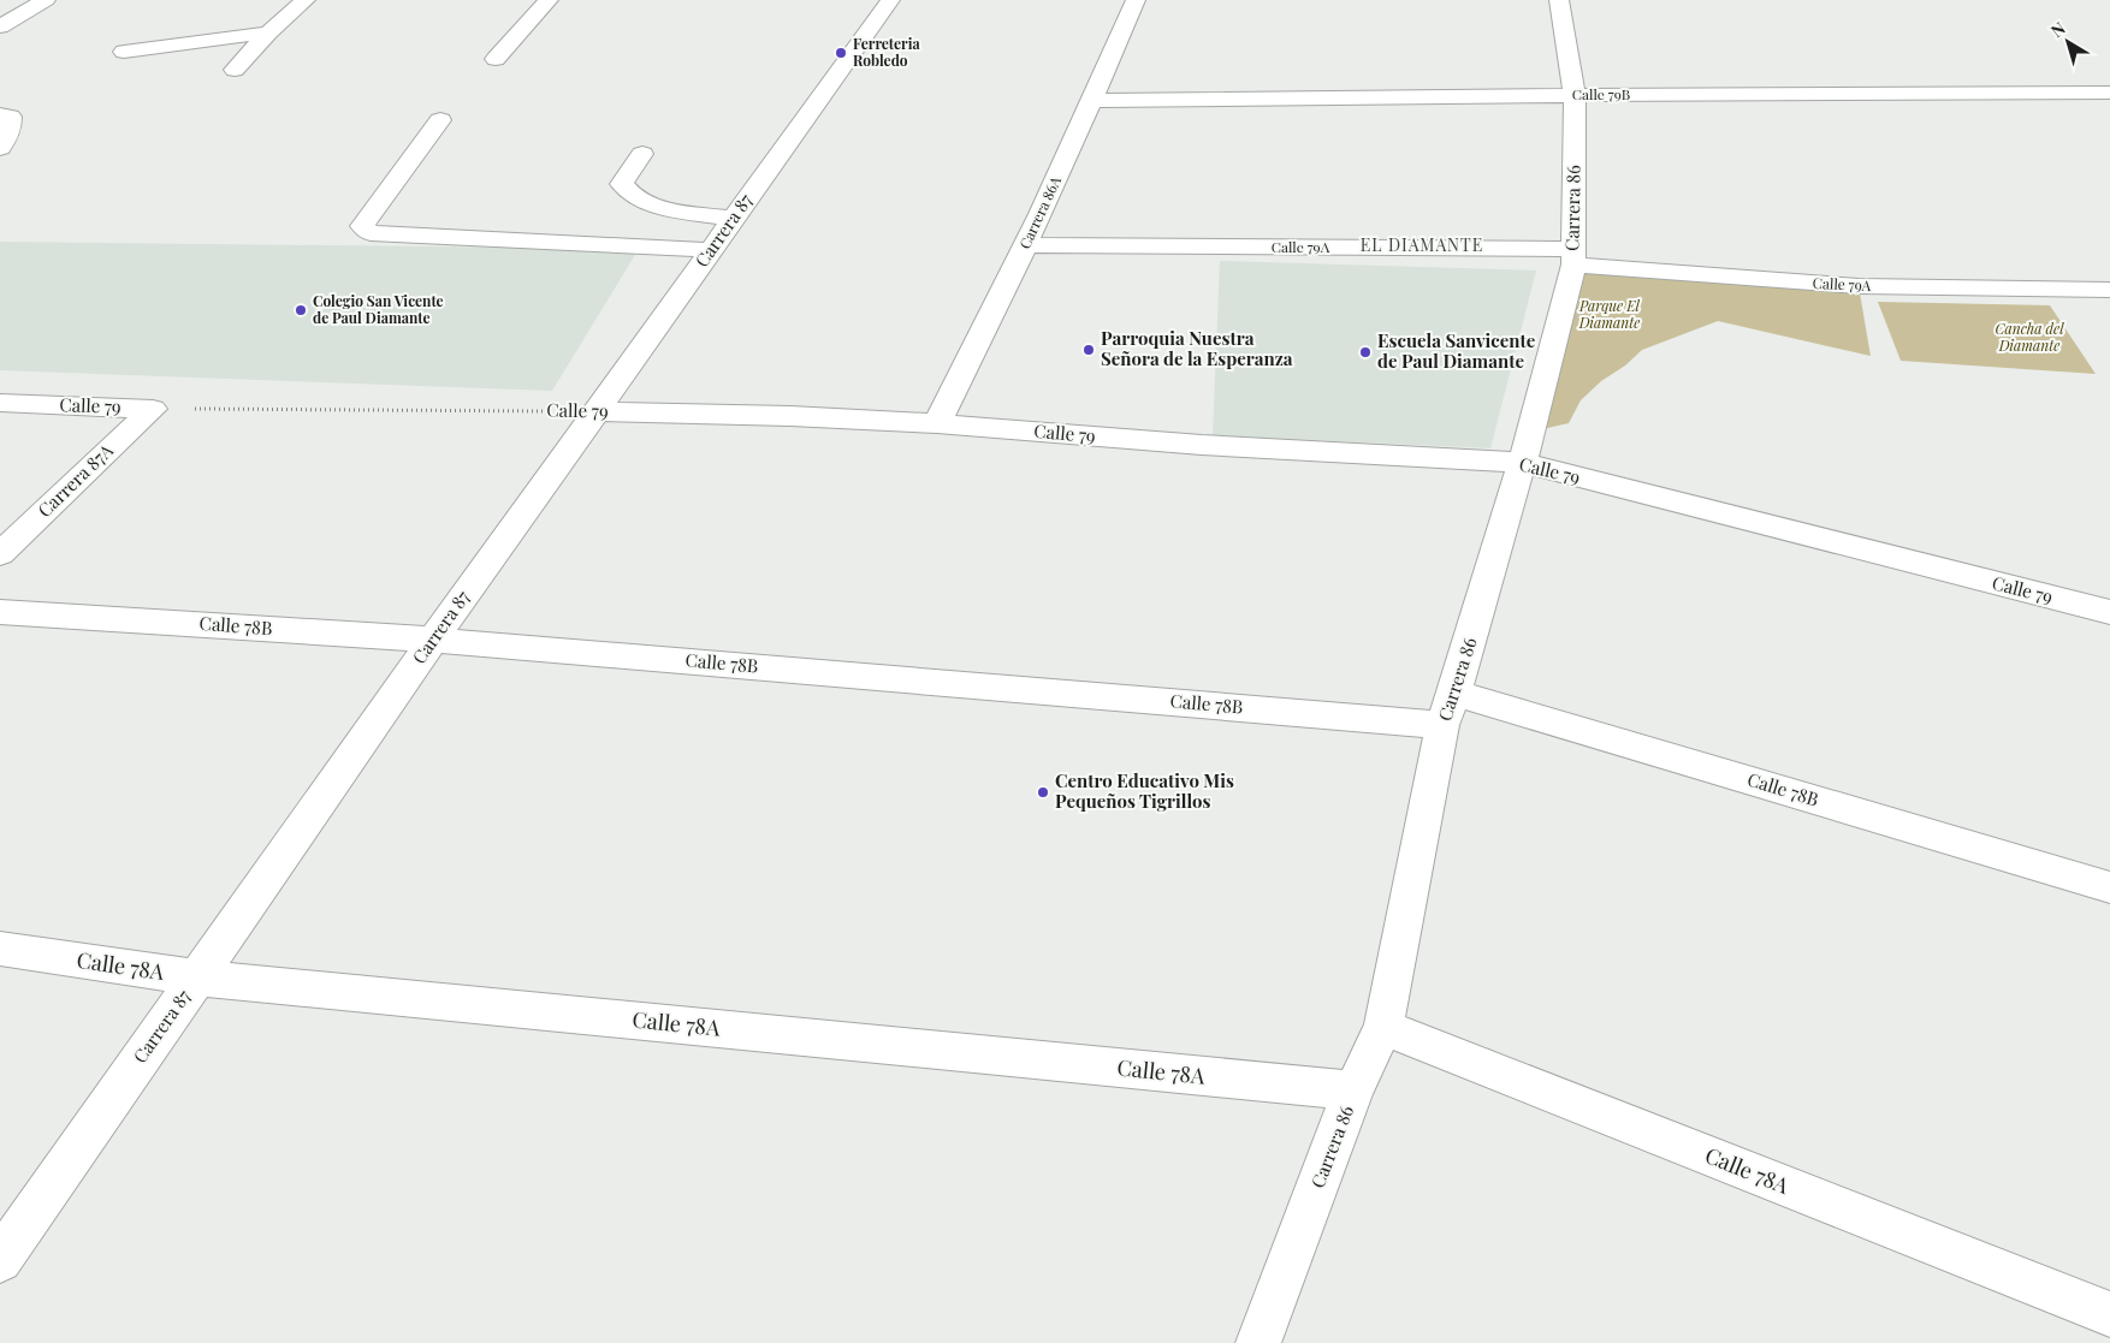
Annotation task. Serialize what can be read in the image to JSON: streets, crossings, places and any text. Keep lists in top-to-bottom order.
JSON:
{
  "streets": {
    "street": [
      "Calle 79B",
      "Carrera 86",
      "Carrera 86A",
      "Carrera 87",
      "Calle 79A",
      "Calle 79",
      "Carrera 87A",
      "Calle 78B",
      "Calle 78A"
    ]
  },
  "crossings": [
    ["Calle 79B", "Carrera 86"],
    ["Calle 79B", "Carrera 86A"],
    ["Carrera 86", "Calle 79A"],
    ["Carrera 86", "Calle 79"],
    ["Carrera 86", "Calle 78B"],
    ["Carrera 86", "Calle 78A"],
    ["Carrera 86A", "Calle 79A"],
    ["Carrera 86A", "Calle 79"],
    ["Carrera 87", "Calle 79"],
    ["Carrera 87", "Calle 78B"],
    ["Carrera 87", "Calle 78A"],
    ["Calle 79", "Carrera 87A"]
  ],
  "districts": ["EL DIAMANTE"],
  "parks": ["Parque El Diamante", "Cancha del Diamante"],
  "places": [
    "Ferreteria Robledo",
    "Colegio San Vicente de Paul Diamante",
    "Parroquia Nuestra Señora de la Esperanza",
    "Escuela Sanvicente de Paul Diamante",
    "Centro Educativo Mis Pequeños Tigrillos"
  ],
  "north": "top left"
}
